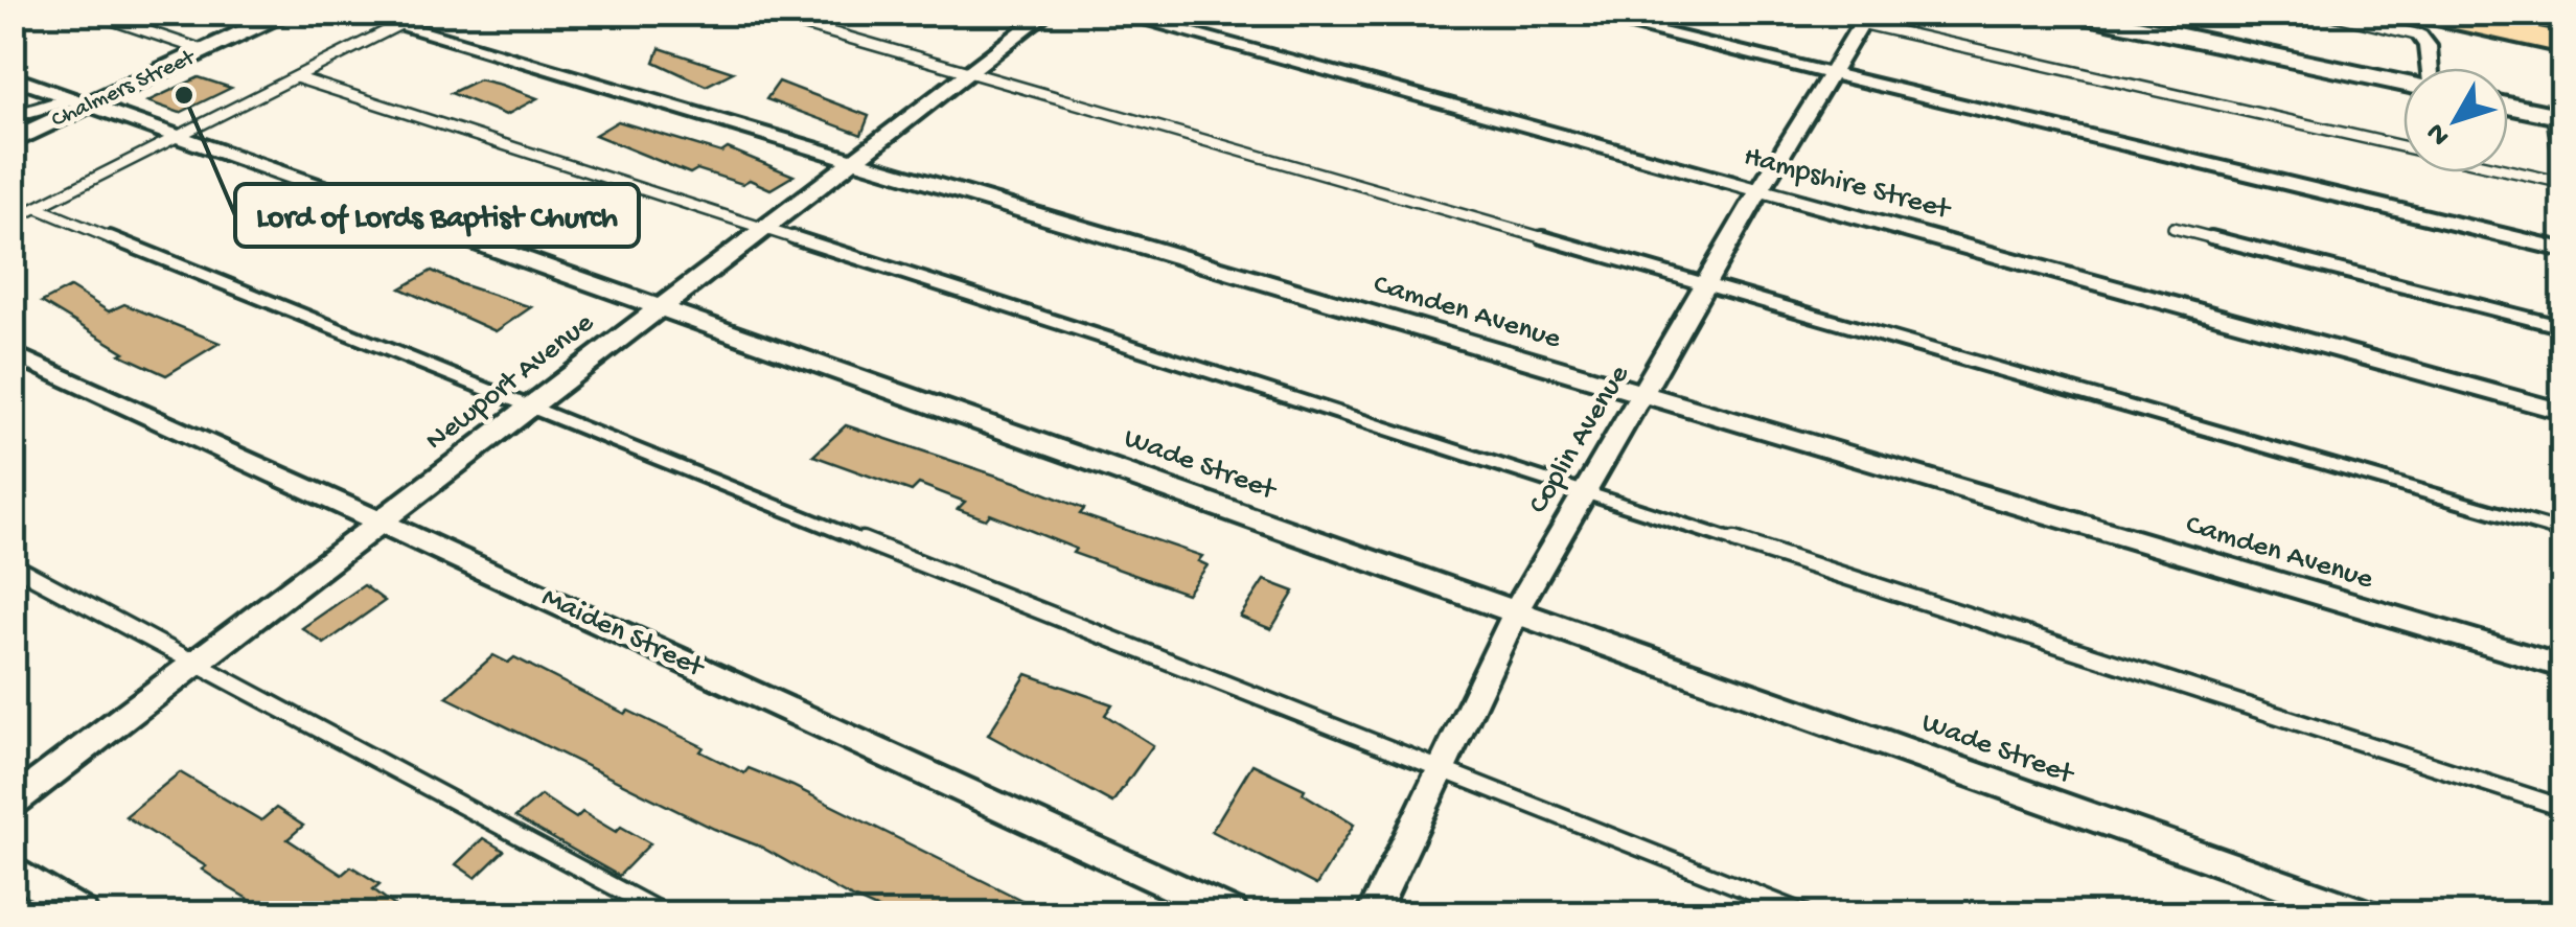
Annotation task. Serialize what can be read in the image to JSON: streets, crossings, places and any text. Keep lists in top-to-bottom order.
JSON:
{
  "streets": {
    "main road": ["Chalmers Street"],
    "street": [
      "Hampshire Street",
      "Camden Avenue",
      "Newport Avenue",
      "Coplin Avenue",
      "Wade Street",
      "Maiden Street"
    ]
  },
  "crossings": [
    ["Chalmers Street", "Wade Street"],
    ["Hampshire Street", "Coplin Avenue"],
    ["Camden Avenue", "Newport Avenue"],
    ["Camden Avenue", "Coplin Avenue"],
    ["Newport Avenue", "Wade Street"],
    ["Newport Avenue", "Maiden Street"],
    ["Coplin Avenue", "Wade Street"]
  ],
  "places": ["Lord of Lords Baptist Church"],
  "north": "bottom left"
}
